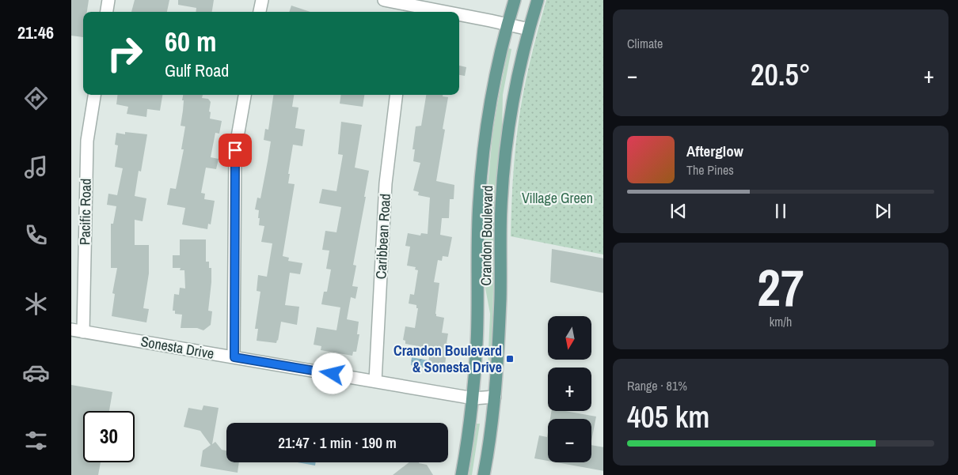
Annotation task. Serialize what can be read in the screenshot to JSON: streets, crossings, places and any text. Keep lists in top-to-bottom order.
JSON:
{
  "streets": {
    "main road": ["Crandon Boulevard"],
    "street": ["Pacific Road", "Caribbean Road", "Sonesta Drive"]
  },
  "crossings": [
    ["Pacific Road", "Sonesta Drive"],
    ["Crandon Boulevard", "Sonesta Drive"],
    ["Caribbean Road", "Sonesta Drive"]
  ],
  "parks": ["Village Green"],
  "places": {
    "transit": ["Crandon Boulevard & Sonesta Drive"]
  },
  "north": "bottom",
  "page": {
    "tabs": "21:46",
    "tile": [
      "Climate",
      ["27", "km/h"],
      ["Range · 81%", "405 km"]
    ],
    "turn": ["60 m", "Gulf Road"],
    "heat": ["−", "20.5°", "+"],
    "song": ["Afterglow", "The Pines"],
    "map_buttons": ["+", "−"],
    "limit": "30",
    "trip": "21:47 · 1 min · 190 m"
  }
}
